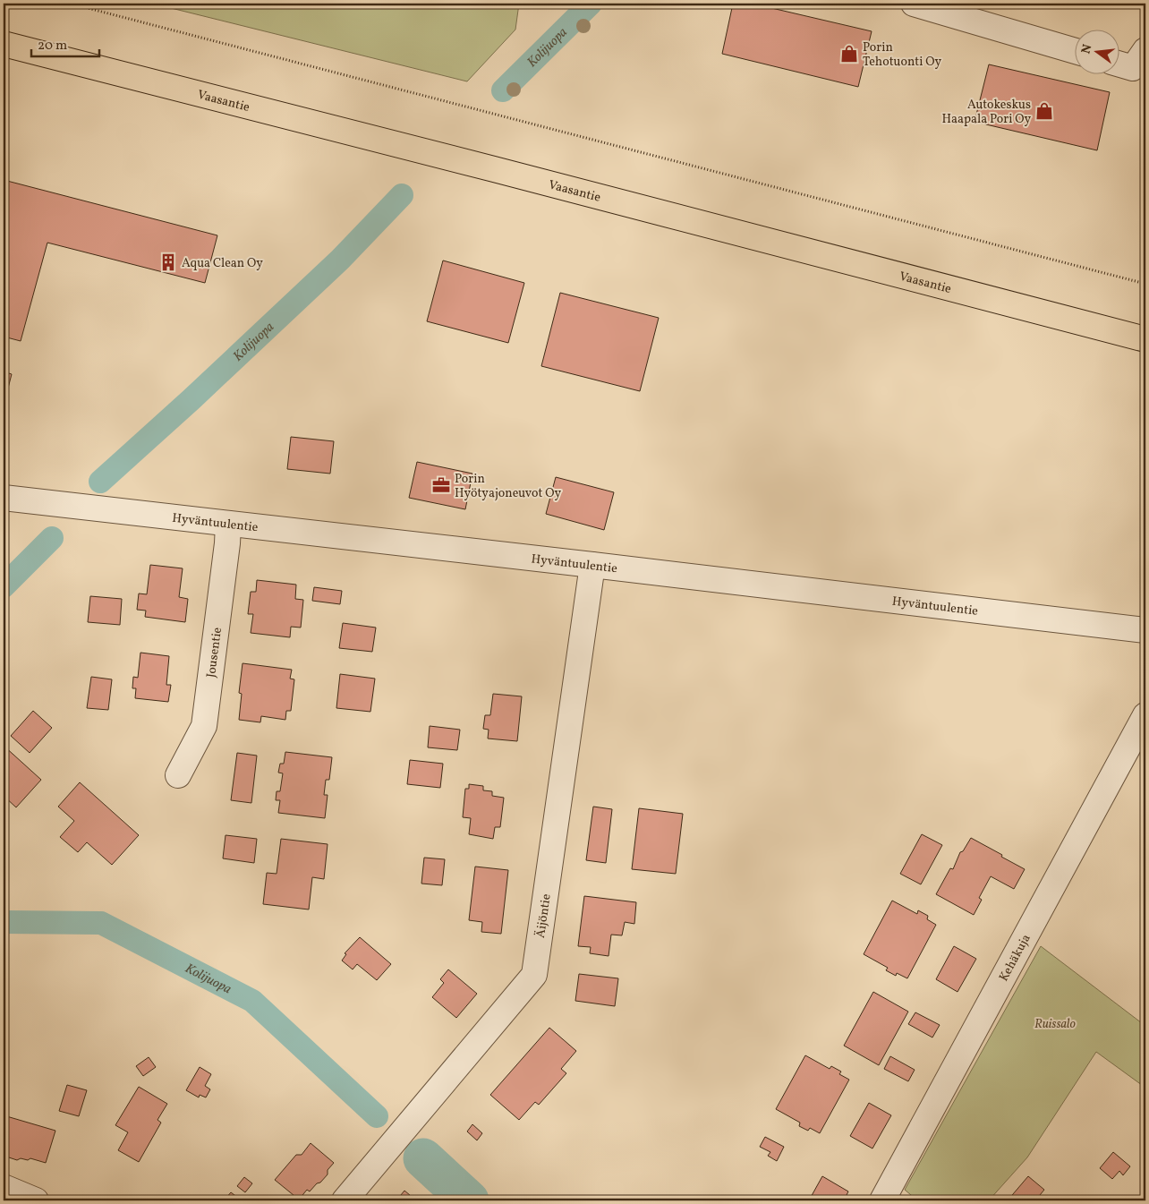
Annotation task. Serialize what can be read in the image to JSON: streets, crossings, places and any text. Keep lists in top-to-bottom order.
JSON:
{
  "streets": {
    "main road": ["Vaasantie"],
    "street": [
      "Hyväntuulentie",
      "Jousentie",
      "Äijöntie",
      "Kehäkuja"
    ]
  },
  "crossings": [
    ["Hyväntuulentie", "Jousentie"],
    ["Hyväntuulentie", "Äijöntie"]
  ],
  "water": ["Kolijuopa"],
  "parks": ["Ruissalo"],
  "places": {
    "shop": ["Porin Tehotuonti Oy", "Autokeskus Haapala Pori Oy"],
    "building": ["Aqua Clean Oy"],
    "office": ["Porin Hyötyajoneuvot Oy"]
  },
  "scale_bar": "20 m",
  "north": "left"
}
